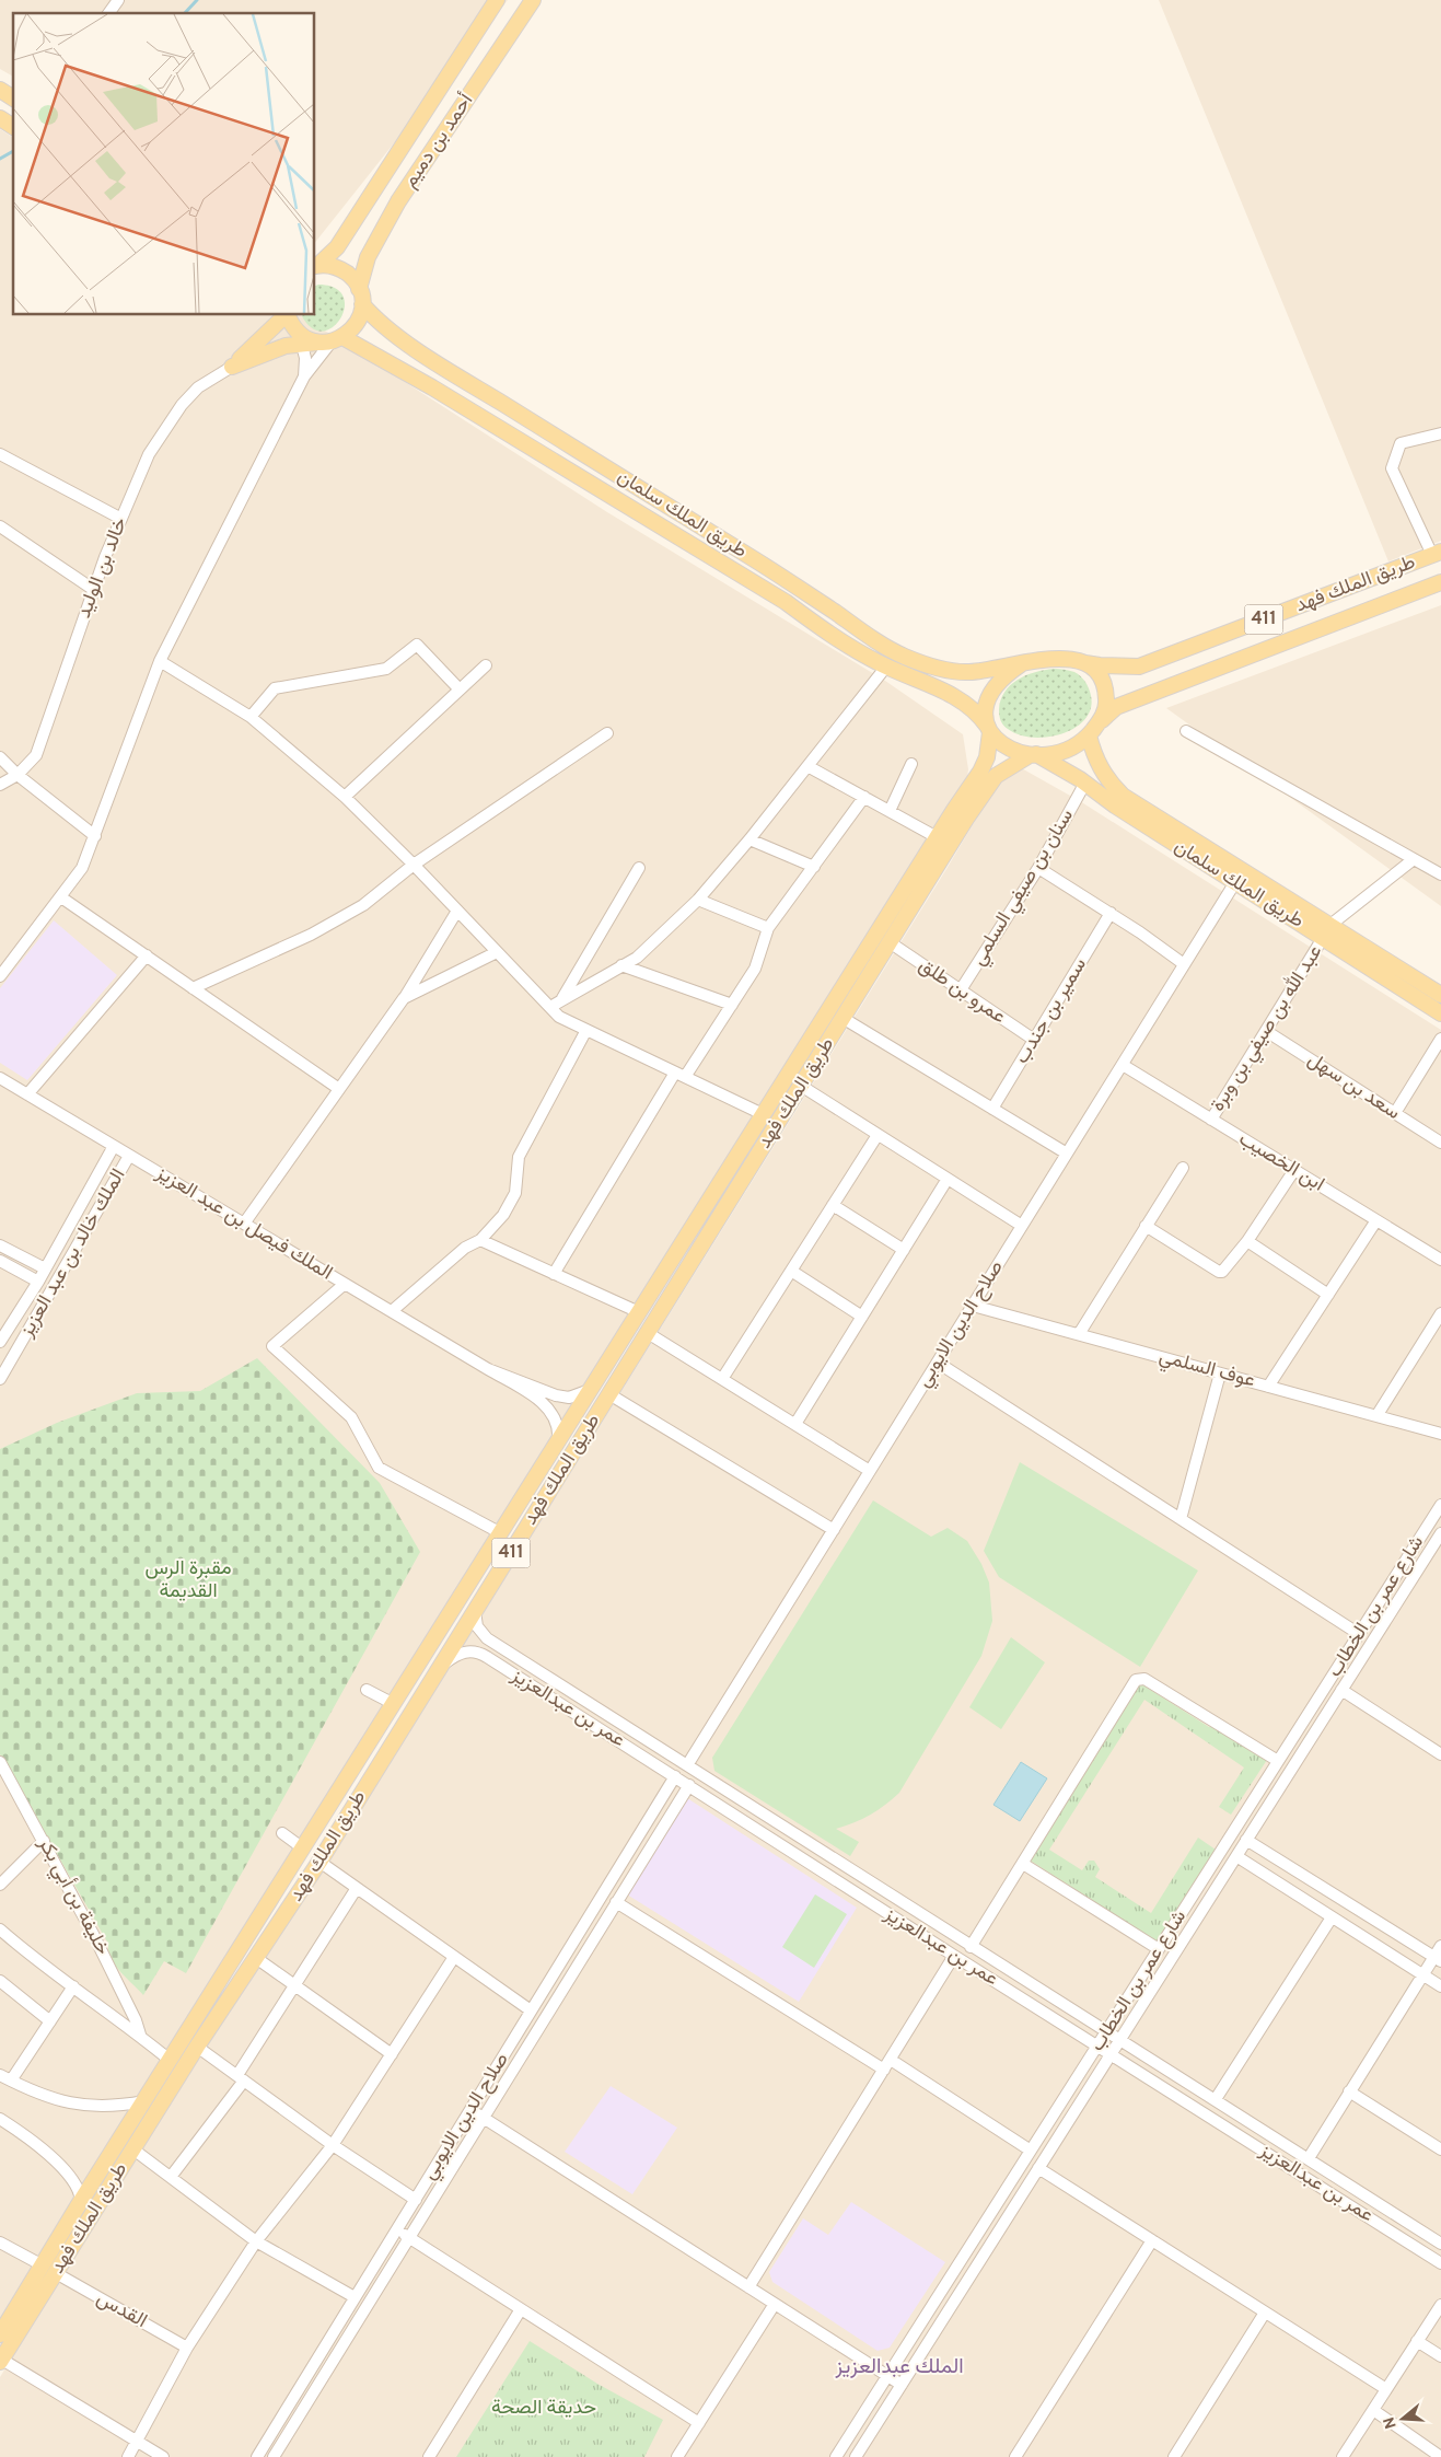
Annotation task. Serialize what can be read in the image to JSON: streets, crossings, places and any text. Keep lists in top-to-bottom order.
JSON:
{
  "streets": {
    "main road": [
      "أحمد بن دميم",
      "طريق الملك سلمان",
      "طريق الملك فهد",
      "411"
    ],
    "street": [
      "خالد بن الوليد",
      "سنان بن صيفي السلمي",
      "عمرو بن طلق",
      "سمير بن جندب",
      "عبد الله بن صيفي بن وبرة",
      "سعد بن سهل",
      "ابن الخصيب",
      "الملك فيصل بن عبد العزيز",
      "الملك خالد بن عبد العزيز",
      "صلاح الدين الايوبي",
      "عوف السلمي",
      "شارع عمر بن الخطاب",
      "عمر بن عبدالعزيز",
      "خليفة بن أبي بكر",
      "القدس"
    ]
  },
  "crossings": [
    ["أحمد بن دميم", "طريق الملك سلمان"],
    ["طريق الملك سلمان", "طريق الملك فهد"],
    ["طريق الملك سلمان", "سنان بن صيفي السلمي"],
    ["طريق الملك سلمان", "عبد الله بن صيفي بن وبرة"],
    ["طريق الملك سلمان", "صلاح الدين الايوبي"],
    ["طريق الملك فهد", "عمرو بن طلق"],
    ["طريق الملك فهد", "عمر بن عبدالعزيز"],
    ["طريق الملك فهد", "خليفة بن أبي بكر"],
    ["طريق الملك فهد", "القدس"],
    ["سنان بن صيفي السلمي", "عمرو بن طلق"],
    ["عمرو بن طلق", "سمير بن جندب"],
    ["عبد الله بن صيفي بن وبرة", "سعد بن سهل"],
    ["عبد الله بن صيفي بن وبرة", "ابن الخصيب"],
    ["ابن الخصيب", "صلاح الدين الايوبي"],
    ["الملك فيصل بن عبد العزيز", "الملك خالد بن عبد العزيز"],
    ["صلاح الدين الايوبي", "عوف السلمي"],
    ["صلاح الدين الايوبي", "عمر بن عبدالعزيز"],
    ["شارع عمر بن الخطاب", "عمر بن عبدالعزيز"]
  ],
  "districts": ["الملك عبدالعزيز"],
  "parks": ["مقبرة الرس القديمة", "حديقة الصحة"],
  "north": "left"
}
